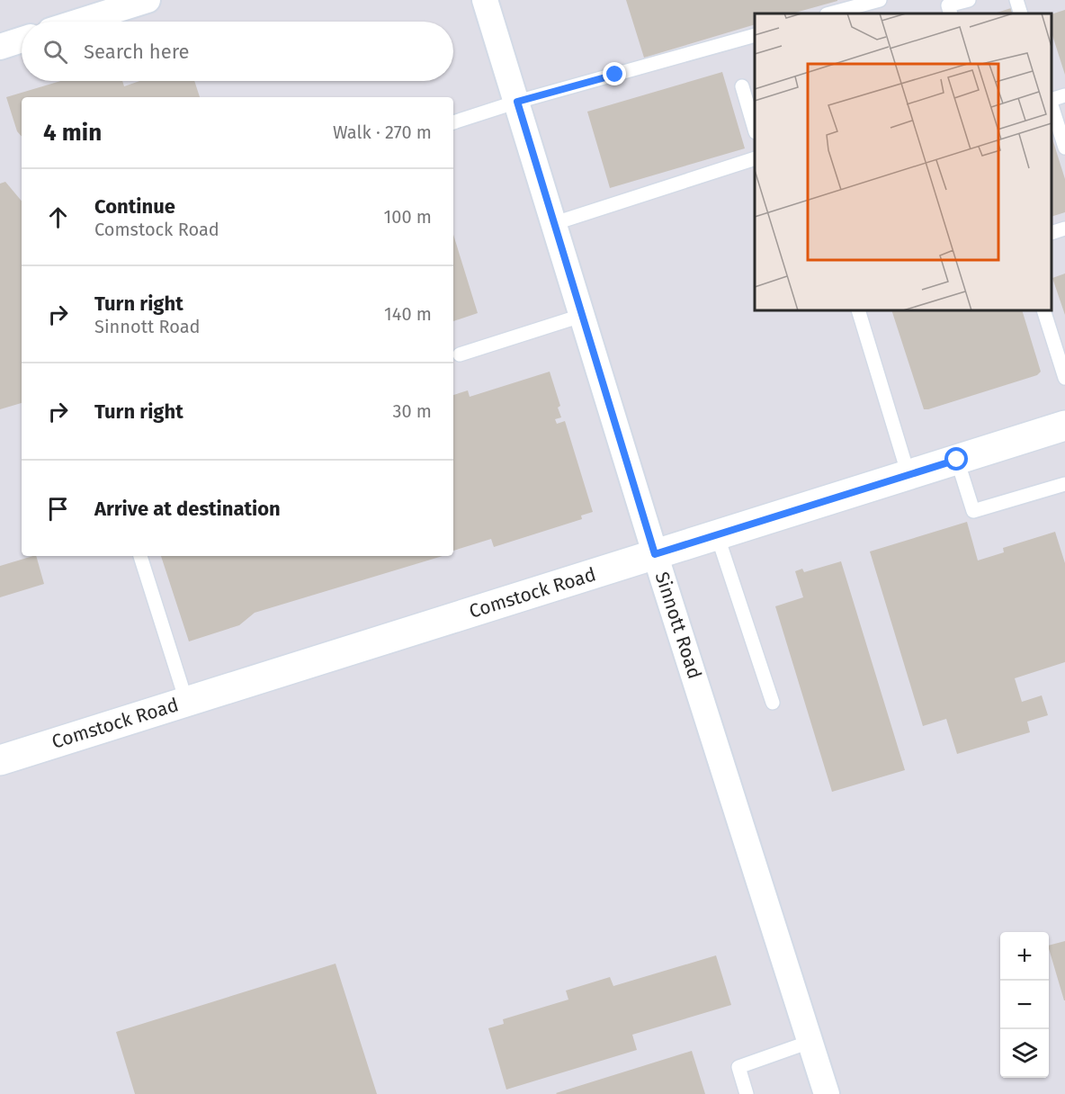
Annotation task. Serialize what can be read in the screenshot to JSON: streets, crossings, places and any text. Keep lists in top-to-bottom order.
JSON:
{
  "streets": {
    "street": ["Comstock Road", "Sinnott Road"]
  },
  "crossings": [
    ["Comstock Road", "Sinnott Road"]
  ],
  "page": {
    "search": "Search here",
    "heading": ["4 min", "Walk · 270 m"],
    "list": [
      ["Continue", "Comstock Road", "100 m"],
      ["Turn right", "Sinnott Road", "140 m"],
      ["Turn right", "30 m"],
      "Arrive at destination"
    ],
    "map_buttons": ["+", "−"]
  }
}
